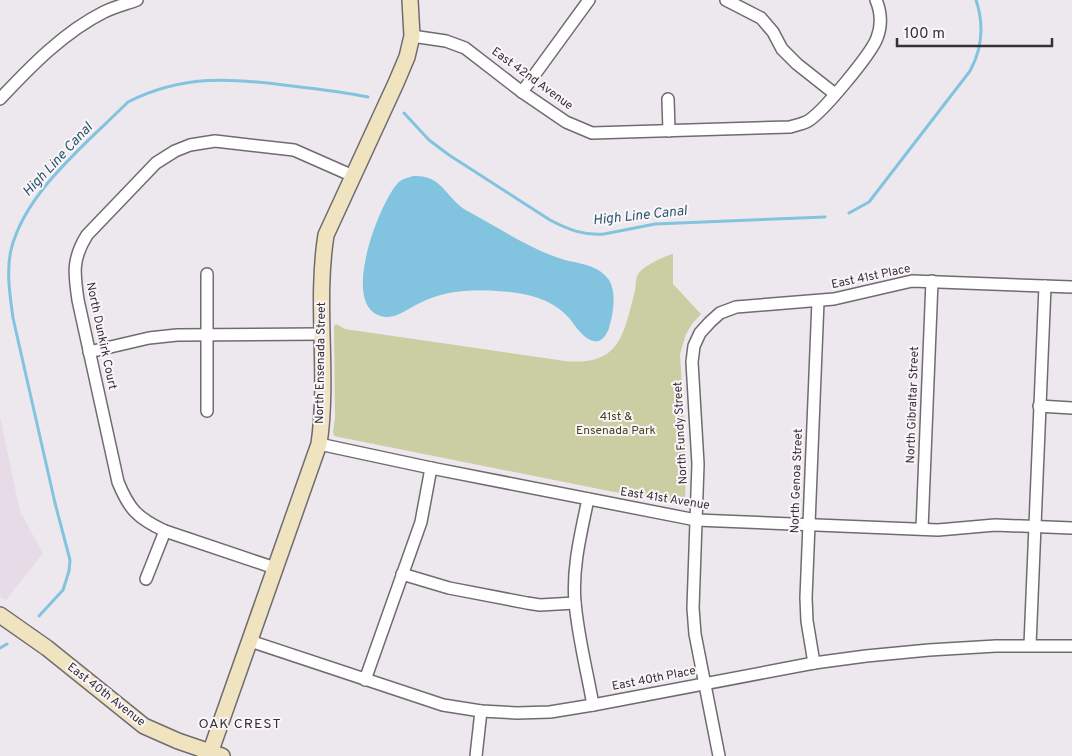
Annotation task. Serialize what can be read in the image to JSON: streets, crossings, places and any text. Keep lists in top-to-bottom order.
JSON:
{
  "streets": {
    "street": [
      "East 42nd Avenue",
      "East 41st Place",
      "North Dunkirk Court",
      "North Ensenada Street",
      "North Gibraltar Street",
      "North Fundy Street",
      "North Genoa Street",
      "East 41st Avenue",
      "East 40th Place",
      "East 40th Avenue"
    ]
  },
  "crossings": [
    ["East 42nd Avenue", "North Ensenada Street"],
    ["East 41st Place", "North Gibraltar Street"],
    ["East 41st Place", "North Fundy Street"],
    ["East 41st Place", "North Genoa Street"],
    ["North Dunkirk Court", "North Ensenada Street"],
    ["North Ensenada Street", "East 41st Avenue"],
    ["North Ensenada Street", "East 40th Place"],
    ["North Ensenada Street", "East 40th Avenue"],
    ["North Gibraltar Street", "East 41st Avenue"],
    ["North Fundy Street", "East 41st Avenue"],
    ["North Fundy Street", "East 40th Place"],
    ["North Genoa Street", "East 41st Avenue"],
    ["North Genoa Street", "East 40th Place"]
  ],
  "districts": ["OAK CREST"],
  "water": ["High Line Canal"],
  "parks": ["41st & Ensenada Park"],
  "scale_bar": "100 m"
}
